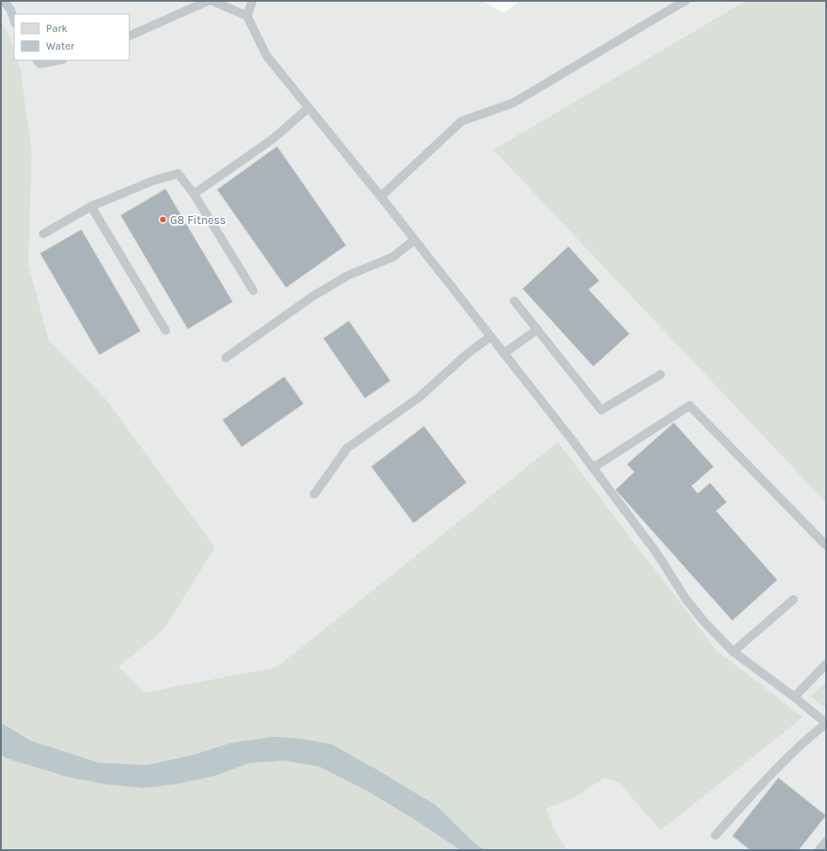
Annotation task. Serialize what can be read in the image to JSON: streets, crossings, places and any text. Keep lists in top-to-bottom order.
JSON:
{
  "places": ["G8 Fitness"],
  "legend": ["Park", "Water"]
}
